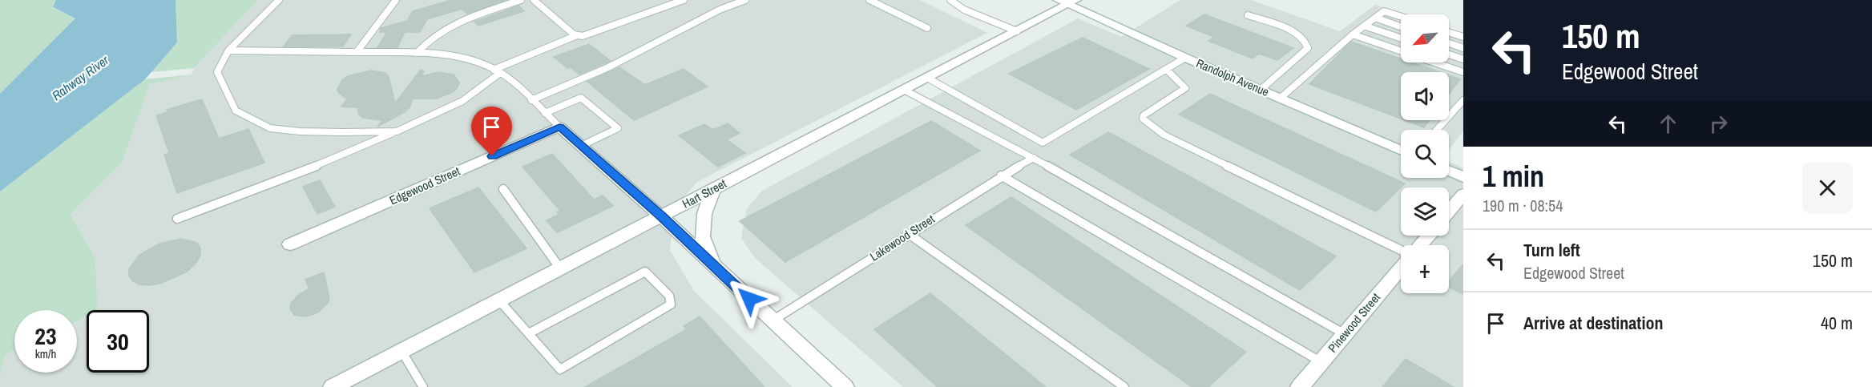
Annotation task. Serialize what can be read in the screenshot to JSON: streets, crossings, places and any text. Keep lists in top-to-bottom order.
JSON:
{
  "streets": {
    "street": [
      "Randolph Avenue",
      "Edgewood Street",
      "Hart Street",
      "Pinewood Street"
    ],
    "lane": ["Lakewood Street"]
  },
  "crossings": [
    ["Randolph Avenue", "Hart Street"]
  ],
  "water": ["Rahway River"],
  "north": "bottom left",
  "page": {
    "turn": ["150 m", "Edgewood Street"],
    "map_buttons": "+",
    "heading": ["1 min", "190 m · 08:54"],
    "list": [
      {
        "name": "Turn left",
        "note": "Edgewood Street",
        "value": "150 m"
      },
      {
        "name": "Arrive at destination",
        "value": "40 m"
      }
    ],
    "speed": "23 km/h",
    "limit": "30"
  }
}
